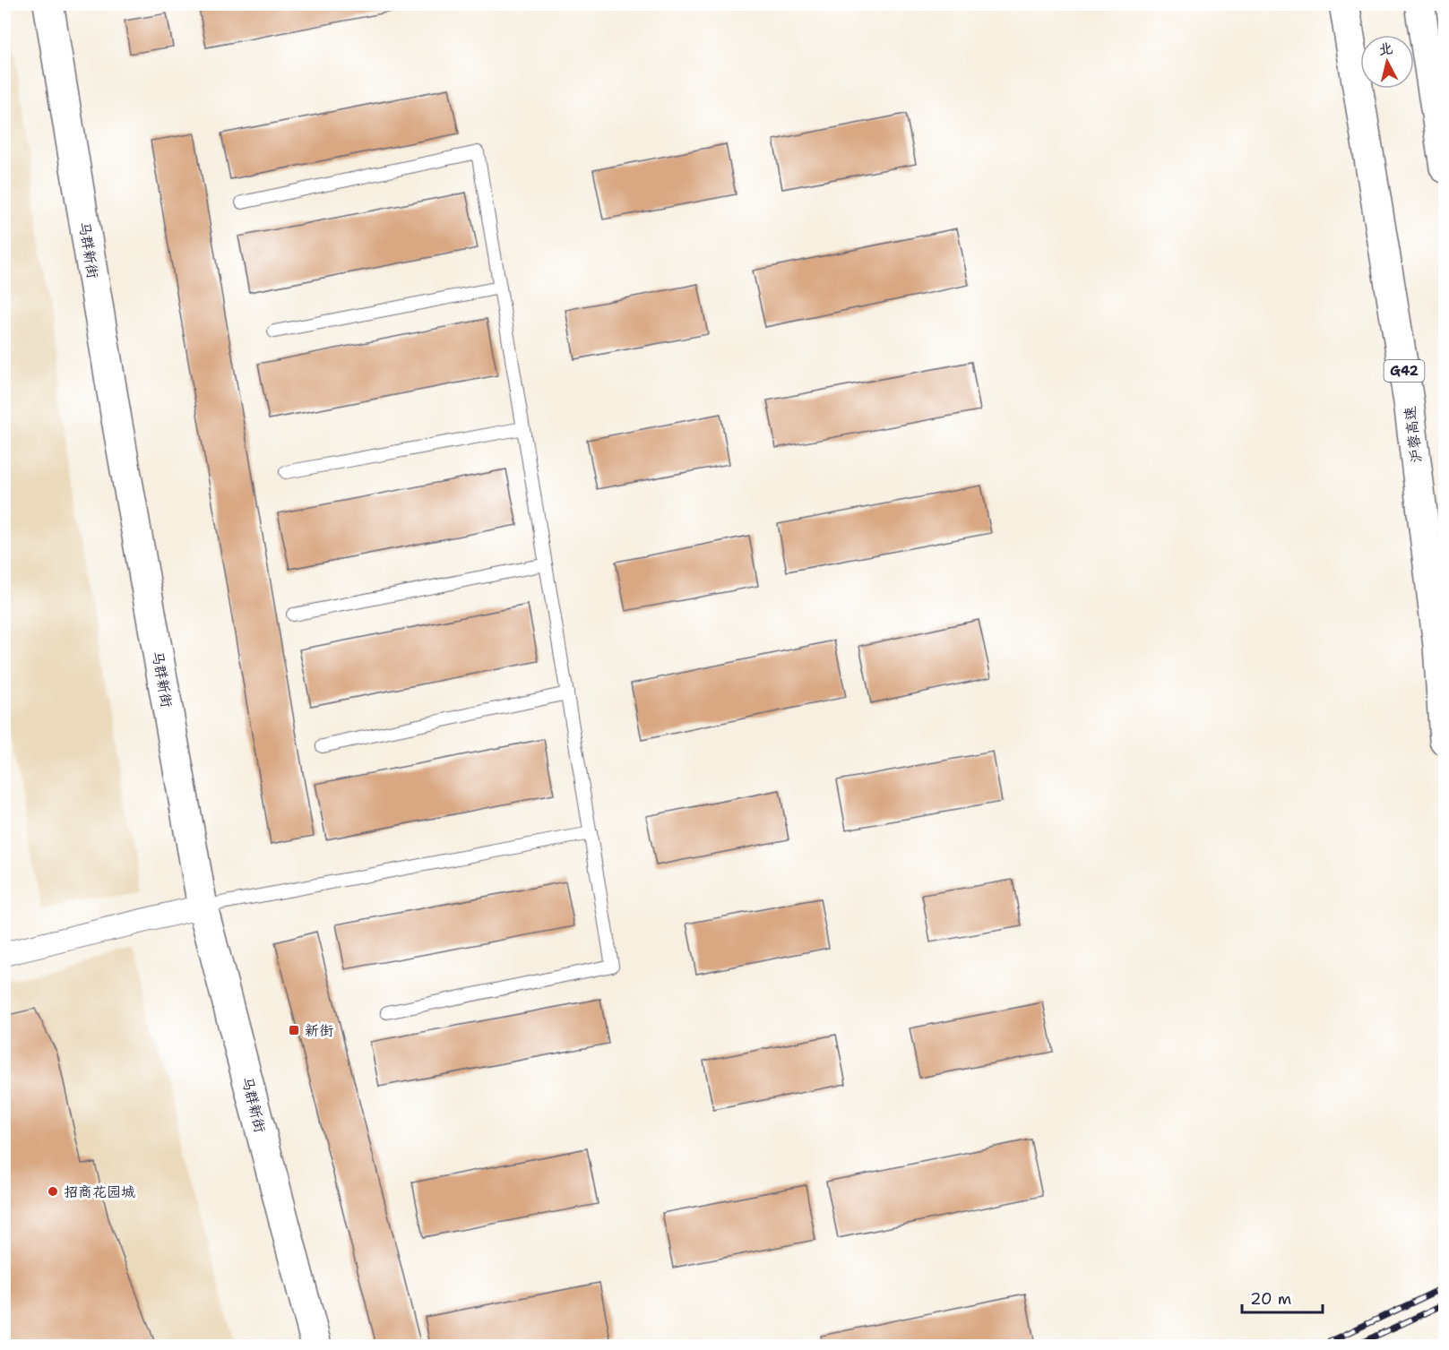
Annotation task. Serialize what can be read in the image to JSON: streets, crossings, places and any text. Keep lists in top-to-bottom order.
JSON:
{
  "streets": {
    "main road": ["马群新街", "G42", "沪蓉高速"]
  },
  "places": {
    "transit": ["新街"],
    "other": ["招商花园城"]
  },
  "scale_bar": "20 m",
  "north": "top"
}
